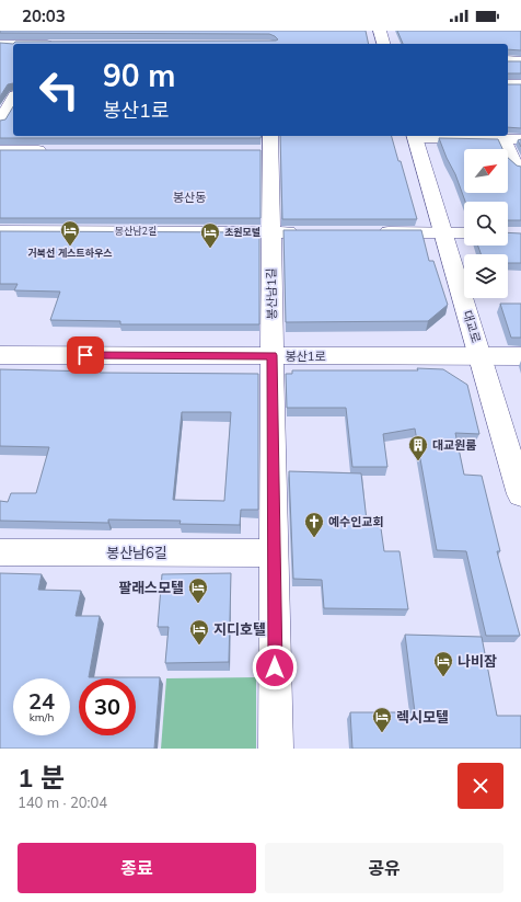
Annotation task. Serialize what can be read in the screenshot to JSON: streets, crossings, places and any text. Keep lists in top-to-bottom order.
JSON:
{
  "streets": {
    "street": [
      "봉산남2길",
      "봉산남1길",
      "대교로",
      "봉산1로",
      "봉산남6길"
    ]
  },
  "crossings": [
    ["봉산남2길", "봉산남1길"],
    ["봉산남1길", "봉산1로"],
    ["봉산남1길", "봉산남6길"],
    ["대교로", "봉산1로"]
  ],
  "districts": ["봉산동"],
  "places": {
    "hotel": [
      "거북선 게스트하우스",
      "초원모텔",
      "팔래스모텔",
      "지디호텔",
      "나비잠",
      "렉시모텔"
    ],
    "building": ["대교원룸"],
    "church": ["예수인교회"]
  },
  "north": "top right",
  "page": {
    "status": "20:03",
    "turn": ["90 m", "봉산1로"],
    "speed": "24 km/h",
    "limit": "30",
    "heading": ["1 분", "140 m · 20:04"],
    "buttons": ["종료", "공유"]
  }
}
